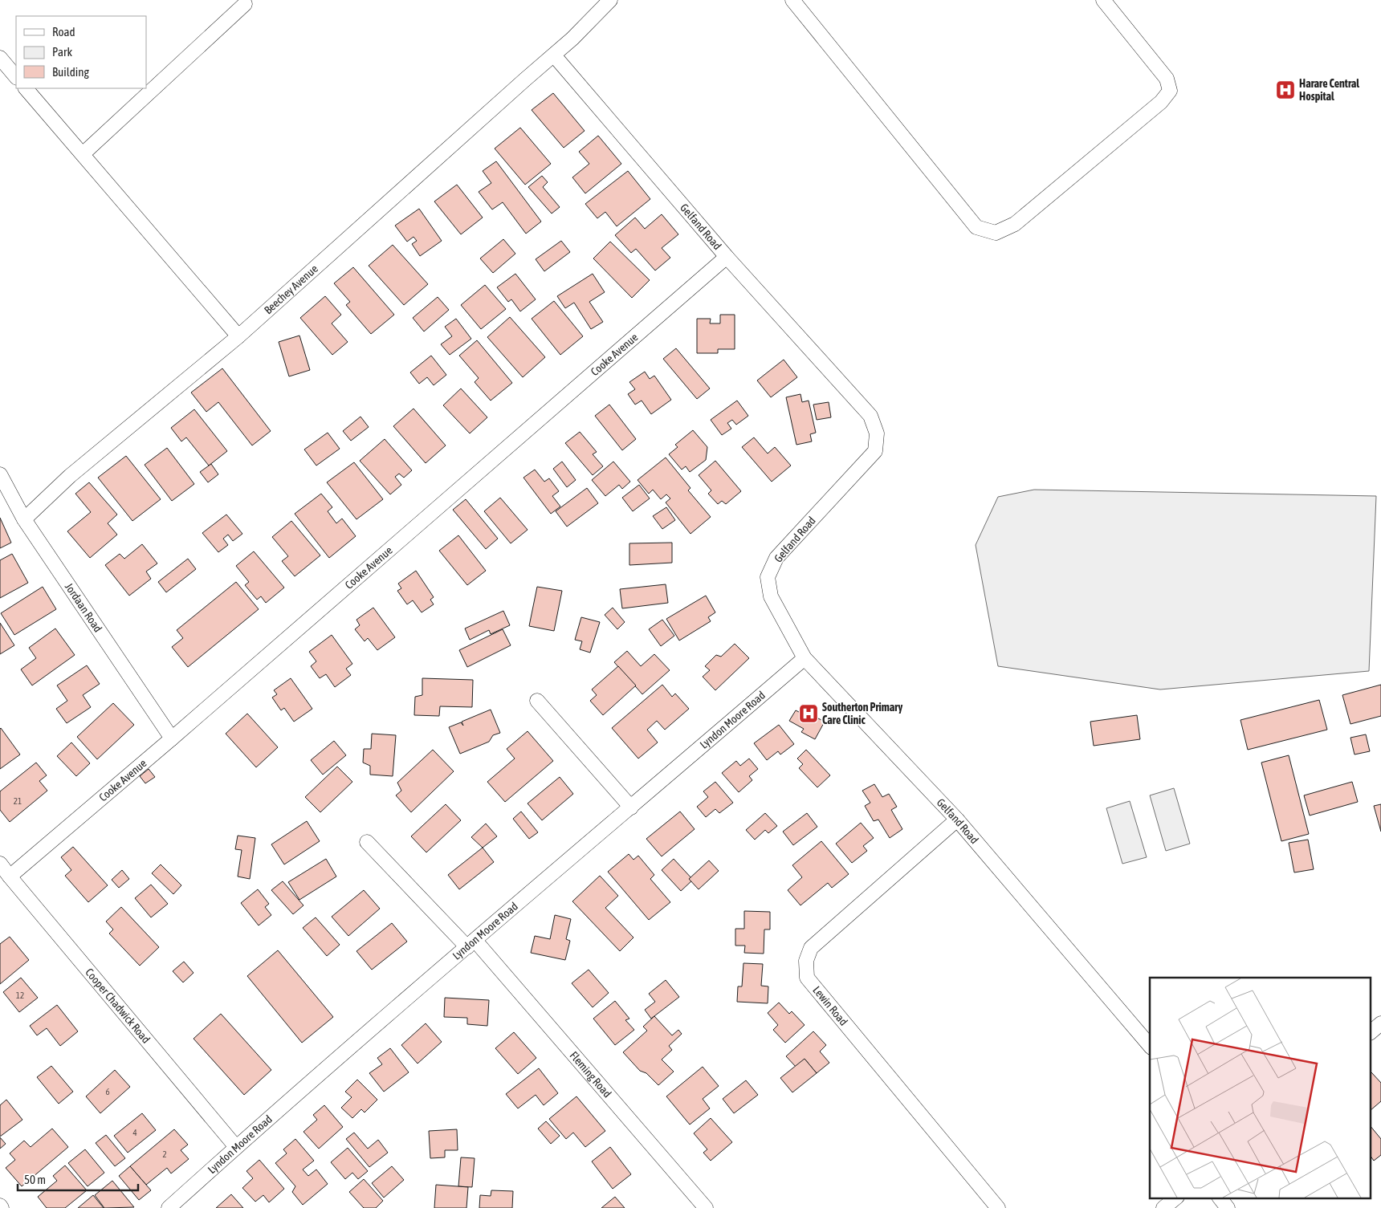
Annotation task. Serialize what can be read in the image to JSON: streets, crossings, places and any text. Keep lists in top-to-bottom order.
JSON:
{
  "streets": {
    "street": [
      "Gelfand Road",
      "Beechey Avenue",
      "Cooke Avenue",
      "Jordaan Road",
      "Lyndon Moore Road",
      "Cooper Chadwick Road",
      "Lewin Road",
      "Fleming Road"
    ]
  },
  "crossings": [
    ["Gelfand Road", "Beechey Avenue"],
    ["Gelfand Road", "Cooke Avenue"],
    ["Gelfand Road", "Lyndon Moore Road"],
    ["Gelfand Road", "Lewin Road"],
    ["Beechey Avenue", "Jordaan Road"],
    ["Cooke Avenue", "Jordaan Road"],
    ["Cooke Avenue", "Cooper Chadwick Road"],
    ["Lyndon Moore Road", "Cooper Chadwick Road"],
    ["Lyndon Moore Road", "Fleming Road"]
  ],
  "places": {
    "hospital": ["Harare Central Hospital", "Southerton Primary Care Clinic"]
  },
  "house_numbers": [
    "21",
    "12",
    "6",
    "4",
    "2"
  ],
  "legend": ["Road", "Park", "Building"],
  "scale_bar": "50 m"
}
